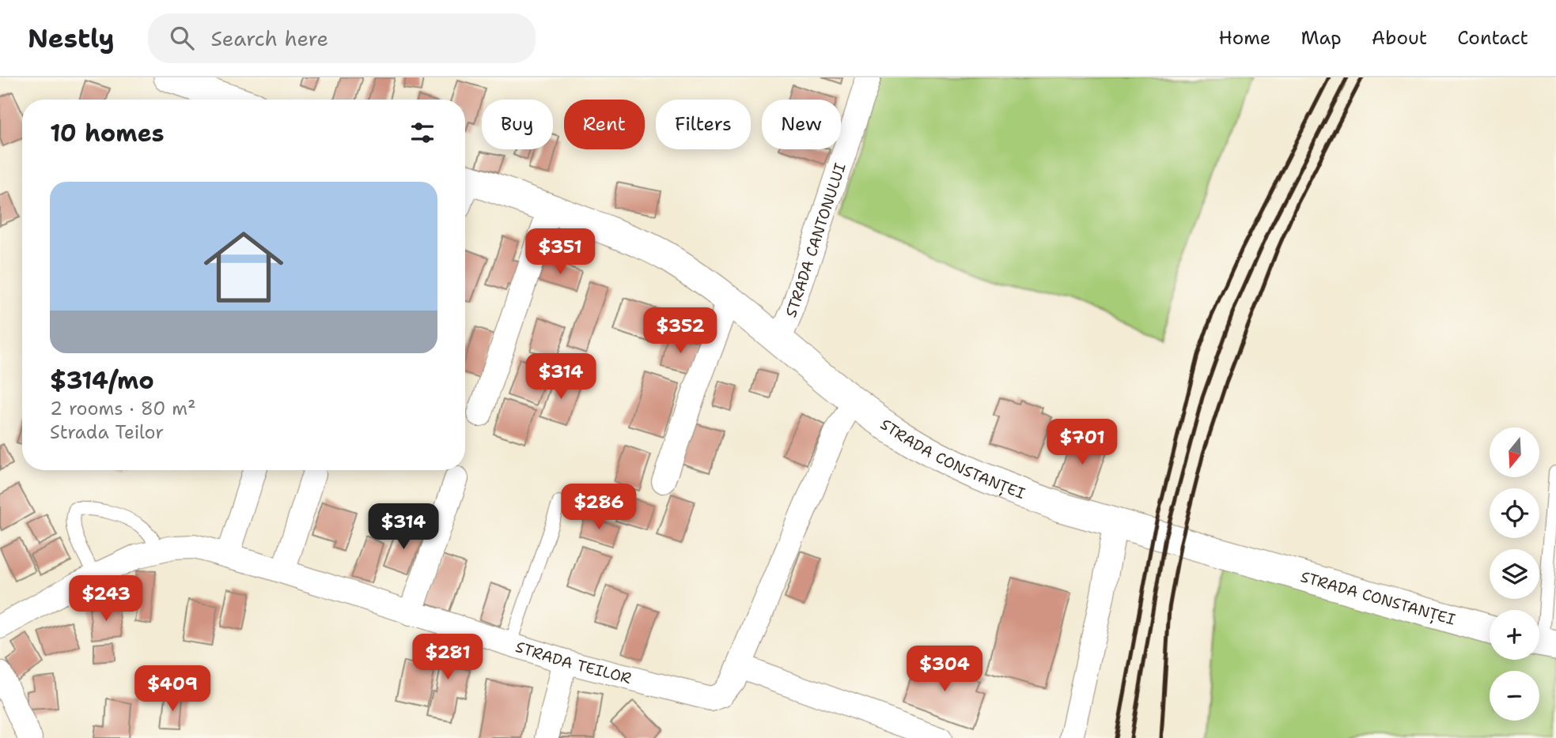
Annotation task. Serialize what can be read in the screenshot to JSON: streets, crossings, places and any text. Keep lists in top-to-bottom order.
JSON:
{
  "streets": {
    "street": ["STRADA CANTONULUI", "STRADA CONSTANȚEI", "STRADA TEILOR"]
  },
  "crossings": [
    ["STRADA CANTONULUI", "STRADA CONSTANȚEI"],
    ["STRADA CONSTANȚEI", "STRADA TEILOR"]
  ],
  "north": "bottom",
  "page": {
    "header": "Nestly",
    "search": "Search here",
    "nav": [
      "Home",
      "Map",
      "About",
      "Contact"
    ],
    "chip": [
      "Buy",
      "Rent",
      "Filters",
      "New"
    ],
    "heading": "10 homes",
    "list": [
      {
        "name": "$314/mo",
        "note": "2 rooms · 80 m² · Strada Teilor"
      }
    ],
    "price": [
      "$351",
      "$352",
      "$314",
      "$701",
      "$286",
      "$314",
      "$243",
      "$281",
      "$304",
      "$409"
    ],
    "map_buttons": ["+", "−"]
  }
}
